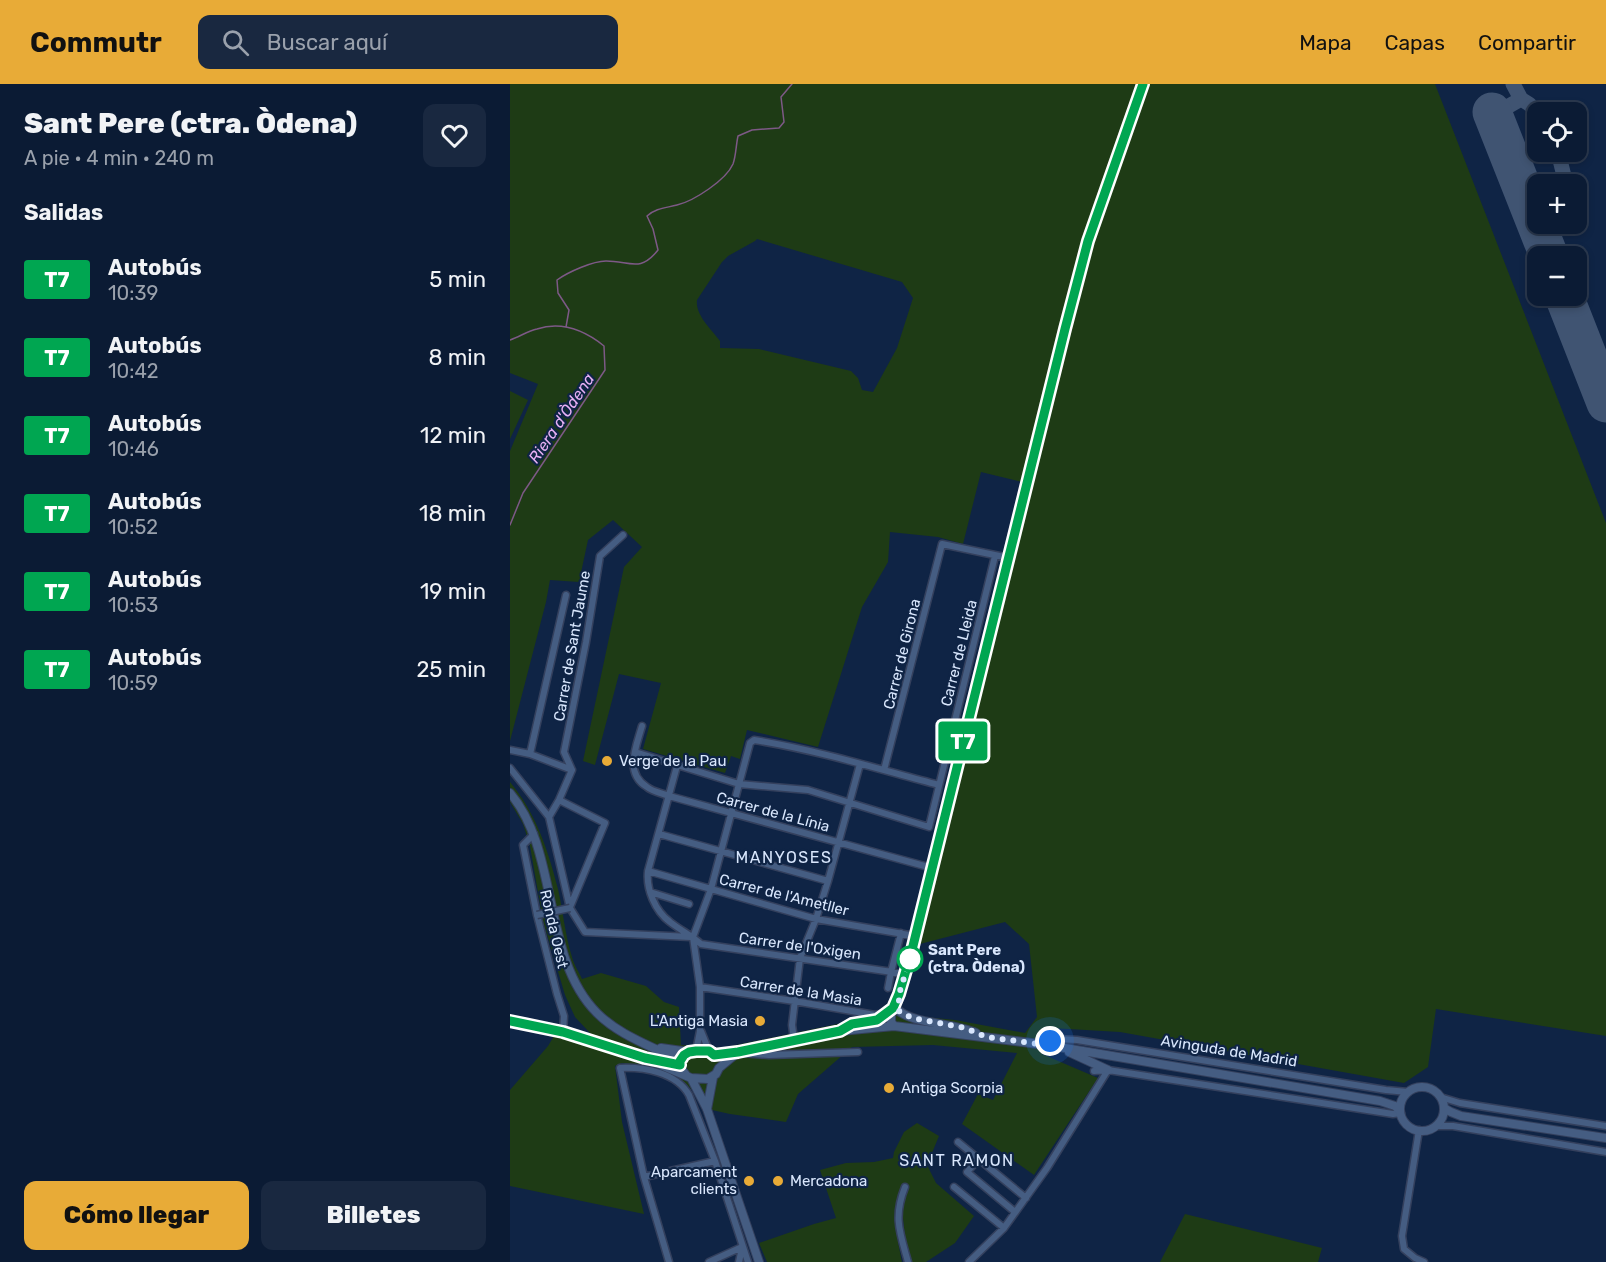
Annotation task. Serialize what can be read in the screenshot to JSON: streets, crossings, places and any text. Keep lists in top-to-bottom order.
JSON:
{
  "streets": {
    "street": [
      "Carrer de Sant Jaume",
      "Carrer de Lleida",
      "Carrer de Girona",
      "Carrer de la Línia",
      "Carrer de l'Ametller",
      "Ronda Oest",
      "Carrer de l'Oxigen",
      "Carrer de la Masia",
      "Avinguda de Madrid"
    ]
  },
  "crossings": [
    ["Carrer de Lleida", "Carrer de Girona"]
  ],
  "districts": ["MANYOSES", "SANT RAMON"],
  "water": ["Riera d'Òdena"],
  "places": [
    "Verge de la Pau",
    "Sant Pere (ctra. Òdena)",
    "L'Antiga Masia",
    "Antiga Scorpia",
    "Aparcament clients",
    "Mercadona"
  ],
  "lines": ["bus line T7"],
  "page": {
    "header": "Commutr",
    "search": "Buscar aquí",
    "nav": ["Mapa", "Capas", "Compartir"],
    "heading": [
      ["Sant Pere (ctra. Òdena)", "A pie · 4 min · 240 m"],
      "Salidas"
    ],
    "on_map": "T7",
    "map_buttons": ["+", "−"],
    "list": [
      {
        "mark": "T7",
        "name": "Autobús",
        "note": "10:39",
        "value": "5 min"
      },
      {
        "mark": "T7",
        "name": "Autobús",
        "note": "10:42",
        "value": "8 min"
      },
      {
        "mark": "T7",
        "name": "Autobús",
        "note": "10:46",
        "value": "12 min"
      },
      {
        "mark": "T7",
        "name": "Autobús",
        "note": "10:52",
        "value": "18 min"
      },
      {
        "mark": "T7",
        "name": "Autobús",
        "note": "10:53",
        "value": "19 min"
      },
      {
        "mark": "T7",
        "name": "Autobús",
        "note": "10:59",
        "value": "25 min"
      }
    ],
    "buttons": ["Cómo llegar", "Billetes"]
  }
}
